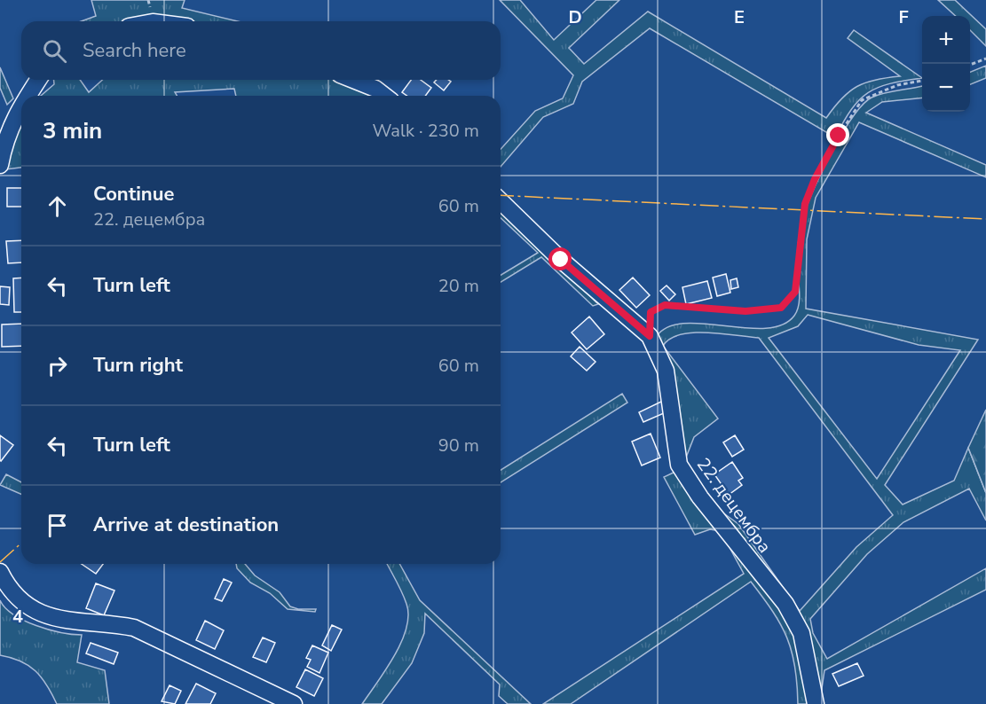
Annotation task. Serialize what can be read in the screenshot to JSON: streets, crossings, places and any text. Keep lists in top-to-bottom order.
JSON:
{
  "streets": {
    "street": ["22. децембра"]
  },
  "page": {
    "map_buttons": ["+", "−"],
    "search": "Search here",
    "heading": ["3 min", "Walk · 230 m"],
    "list": [
      ["Continue", "22. децембра", "60 m"],
      ["Turn left", "20 m"],
      ["Turn right", "60 m"],
      ["Turn left", "90 m"],
      "Arrive at destination"
    ]
  },
  "grid": {
    "columns": ["D", "E", "F"],
    "rows": ["4"]
  }
}
